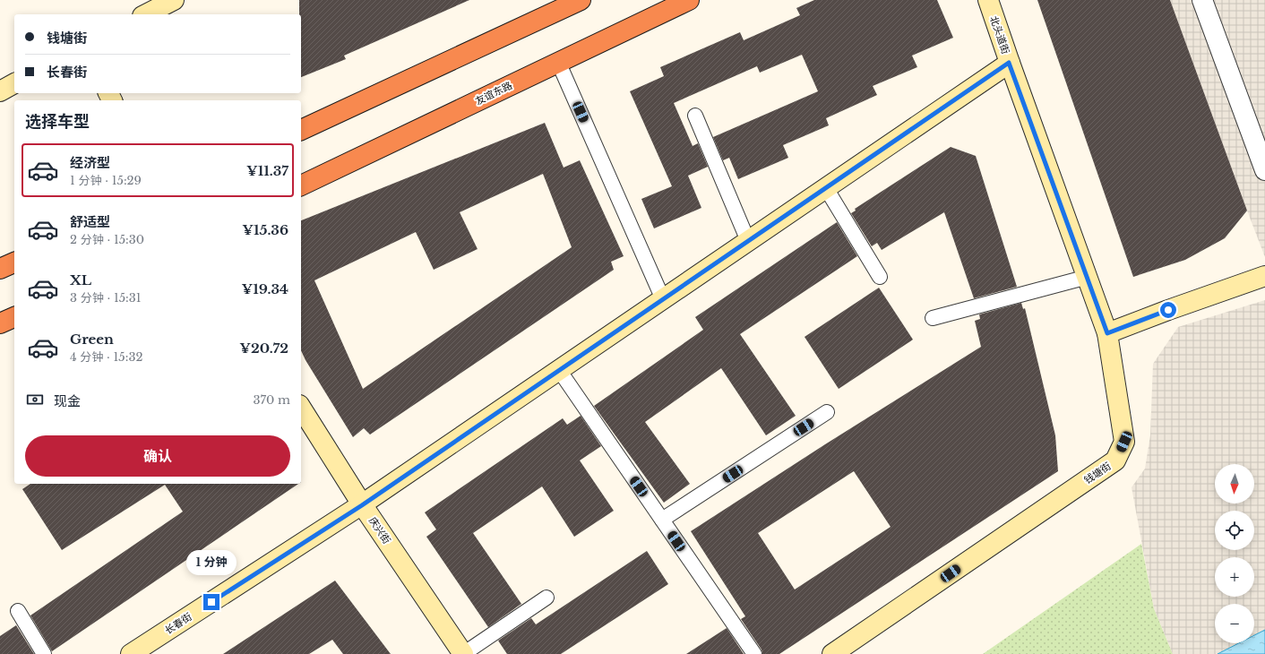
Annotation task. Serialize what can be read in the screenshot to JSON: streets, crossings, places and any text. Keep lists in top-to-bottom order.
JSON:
{
  "streets": {
    "highway": ["友谊东路"],
    "street": [
      "北头道街",
      "钱塘街",
      "庆兴街",
      "长春街"
    ]
  },
  "crossings": [
    ["北头道街", "钱塘街"],
    ["北头道街", "长春街"],
    ["庆兴街", "长春街"]
  ],
  "north": "bottom",
  "page": {
    "banner": ["钱塘街", "长春街"],
    "heading": "选择车型",
    "list": [
      {
        "name": "经济型",
        "note": "1 分钟 · 15:29",
        "value": "¥11.37"
      },
      {
        "name": "舒适型",
        "note": "2 分钟 · 15:30",
        "value": "¥15.36"
      },
      {
        "name": "XL",
        "note": "3 分钟 · 15:31",
        "value": "¥19.34"
      },
      {
        "name": "Green",
        "note": "4 分钟 · 15:32",
        "value": "¥20.72"
      }
    ],
    "pay": ["现金", "370 m"],
    "buttons": "确认",
    "map_buttons": ["+", "−"],
    "bubble": "1 分钟"
  }
}
